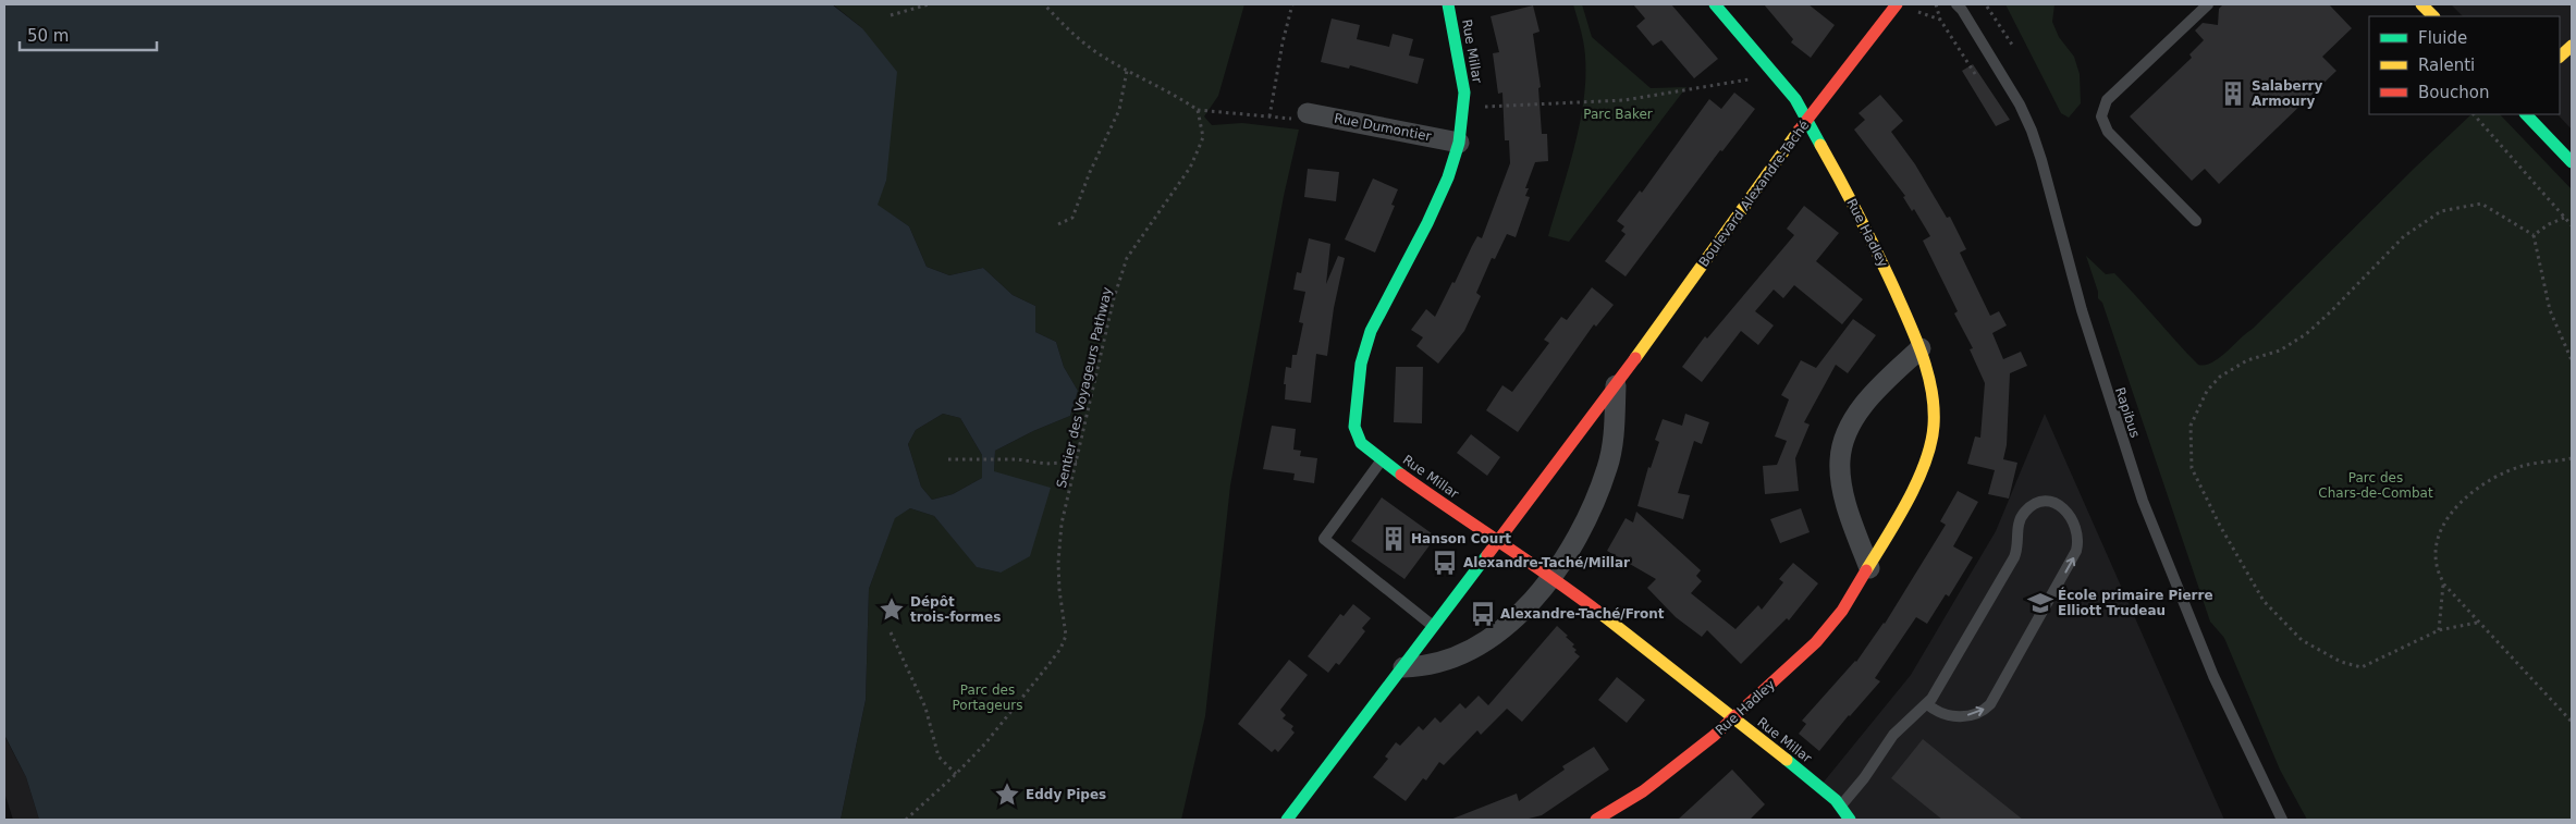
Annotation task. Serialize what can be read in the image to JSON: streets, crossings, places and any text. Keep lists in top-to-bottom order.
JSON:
{
  "streets": {
    "street": [
      "Rue Millar",
      "Rue Dumontier",
      "Boulevard Alexandre-Taché",
      "Rue Hadley"
    ],
    "lane": ["Rapibus"],
    "path": ["Sentier des Voyageurs Pathway"]
  },
  "crossings": [
    ["Rue Millar", "Rue Dumontier"],
    ["Rue Millar", "Boulevard Alexandre-Taché"],
    ["Rue Millar", "Rue Hadley"],
    ["Boulevard Alexandre-Taché", "Rue Hadley"]
  ],
  "parks": ["Parc Baker", "Parc des Chars-de-Combat", "Parc des Portageurs"],
  "places": {
    "building": ["Salaberry Armoury", "Hanson Court"],
    "bus stop": ["Alexandre-Taché/Millar", "Alexandre-Taché/Front"],
    "school or university": ["École primaire Pierre Elliott Trudeau"],
    "place": ["Dépôt trois-formes", "Eddy Pipes"]
  },
  "legend": ["Fluide", "Ralenti", "Bouchon"],
  "scale_bar": "50 m"
}
